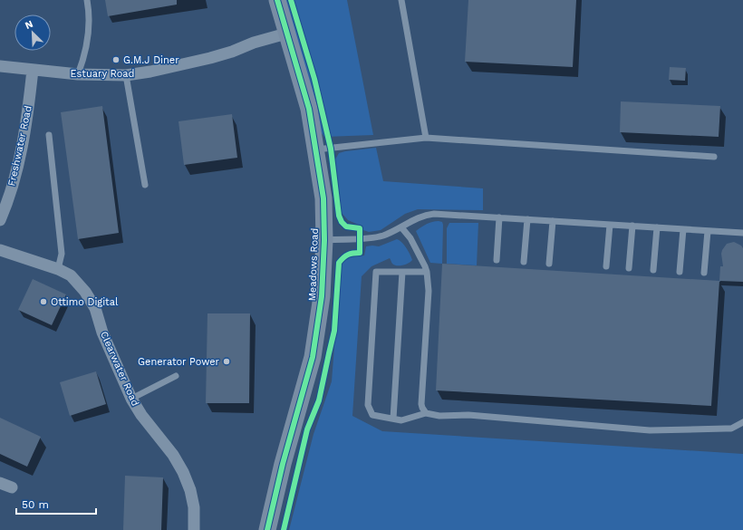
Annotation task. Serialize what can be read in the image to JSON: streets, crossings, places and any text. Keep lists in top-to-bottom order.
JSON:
{
  "streets": {
    "street": [
      "Estuary Road",
      "Freshwater Road",
      "Meadows Road",
      "Clearwater Road"
    ]
  },
  "crossings": [
    ["Estuary Road", "Freshwater Road"],
    ["Estuary Road", "Meadows Road"]
  ],
  "places": ["G.M.J Diner", "Ottimo Digital", "Generator Power"],
  "scale_bar": "50 m",
  "north": "top left"
}
